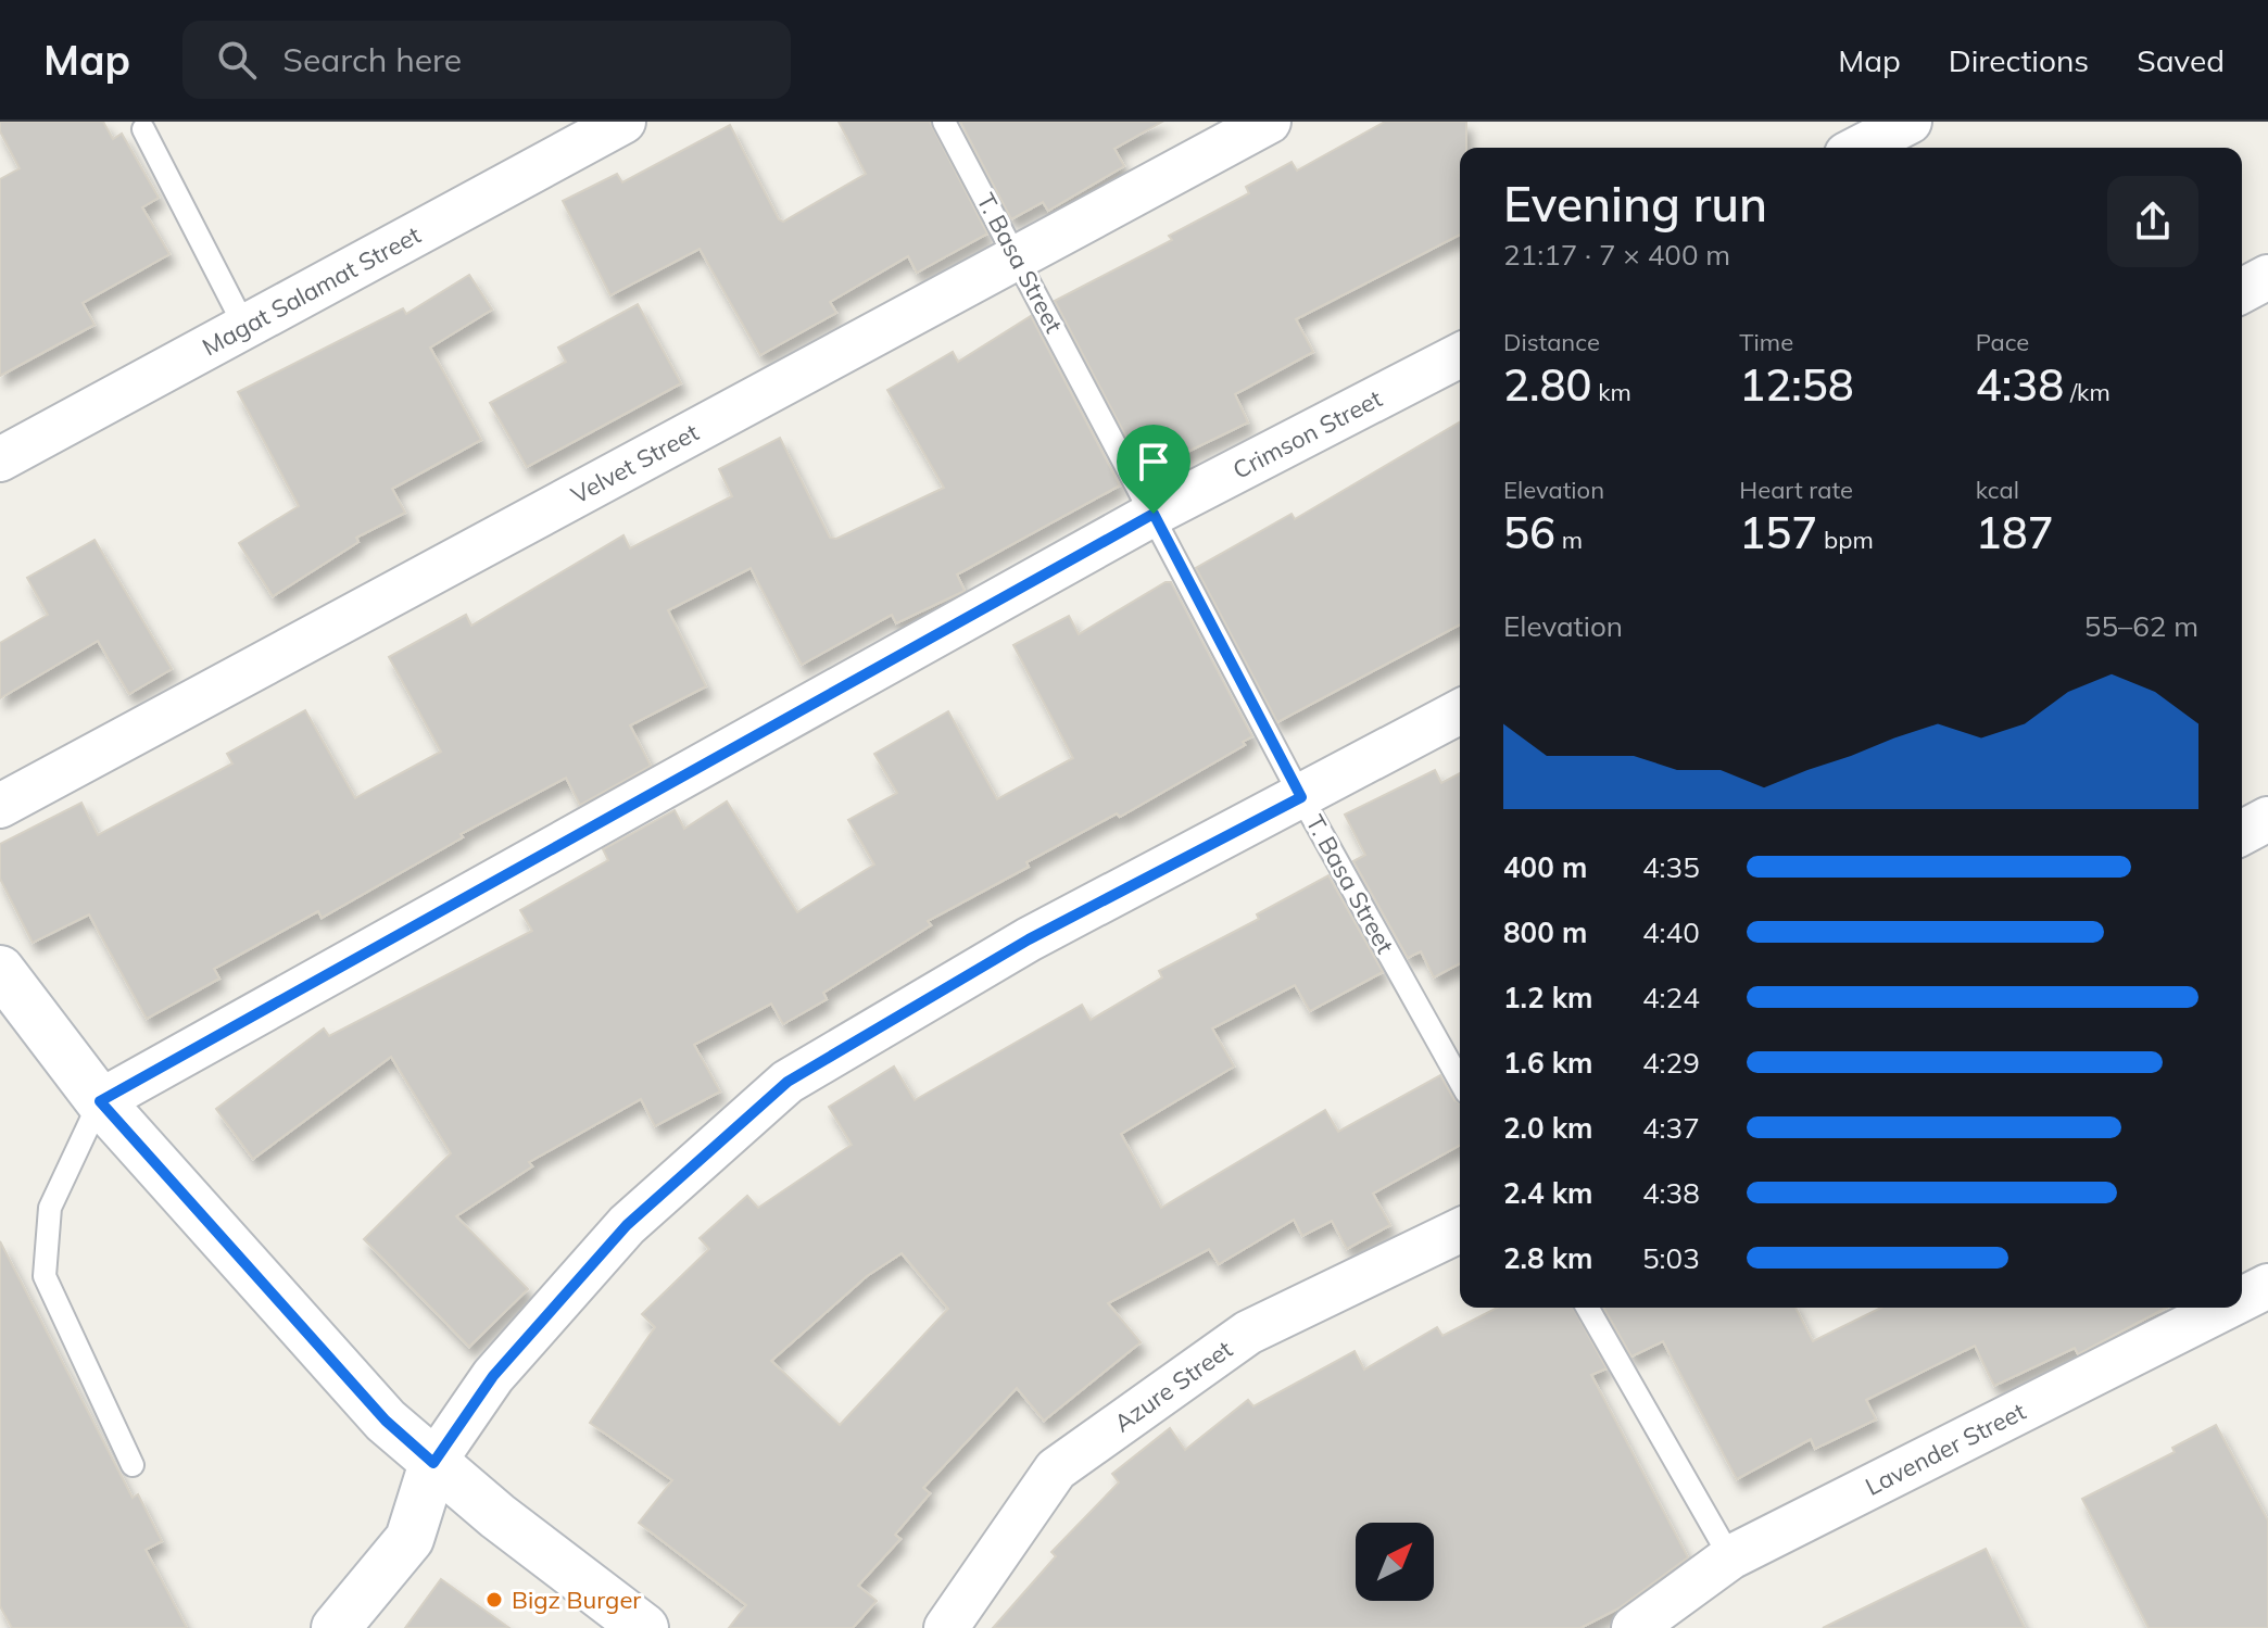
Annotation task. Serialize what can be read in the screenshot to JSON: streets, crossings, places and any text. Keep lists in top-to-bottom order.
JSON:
{
  "streets": {
    "street": [
      "Magat Salamat Street",
      "Crimson Street",
      "Velvet Street",
      "Azure Street",
      "Lavender Street"
    ],
    "lane": ["T. Basa Street"]
  },
  "crossings": [
    ["T. Basa Street", "Crimson Street"],
    ["T. Basa Street", "Velvet Street"]
  ],
  "places": ["Bigz Burger"],
  "north": "top right",
  "page": {
    "header": "Map",
    "search": "Search here",
    "nav": ["Map", "Directions", "Saved"],
    "heading": ["Evening run", "21:17 · 7 × 400 m"],
    "stats": [
      ["Distance", "2.80 km"],
      ["Time", "12:58"],
      ["Pace", "4:38 /km"],
      ["Elevation", "56 m"],
      ["Heart rate", "157 bpm"],
      ["kcal", "187"]
    ],
    "chart": ["Elevation", "55–62 m"],
    "list": [
      {
        "name": "400 m",
        "note": "4:35"
      },
      {
        "name": "800 m",
        "note": "4:40"
      },
      {
        "name": "1.2 km",
        "note": "4:24"
      },
      {
        "name": "1.6 km",
        "note": "4:29"
      },
      {
        "name": "2.0 km",
        "note": "4:37"
      },
      {
        "name": "2.4 km",
        "note": "4:38"
      },
      {
        "name": "2.8 km",
        "note": "5:03"
      }
    ]
  }
}
